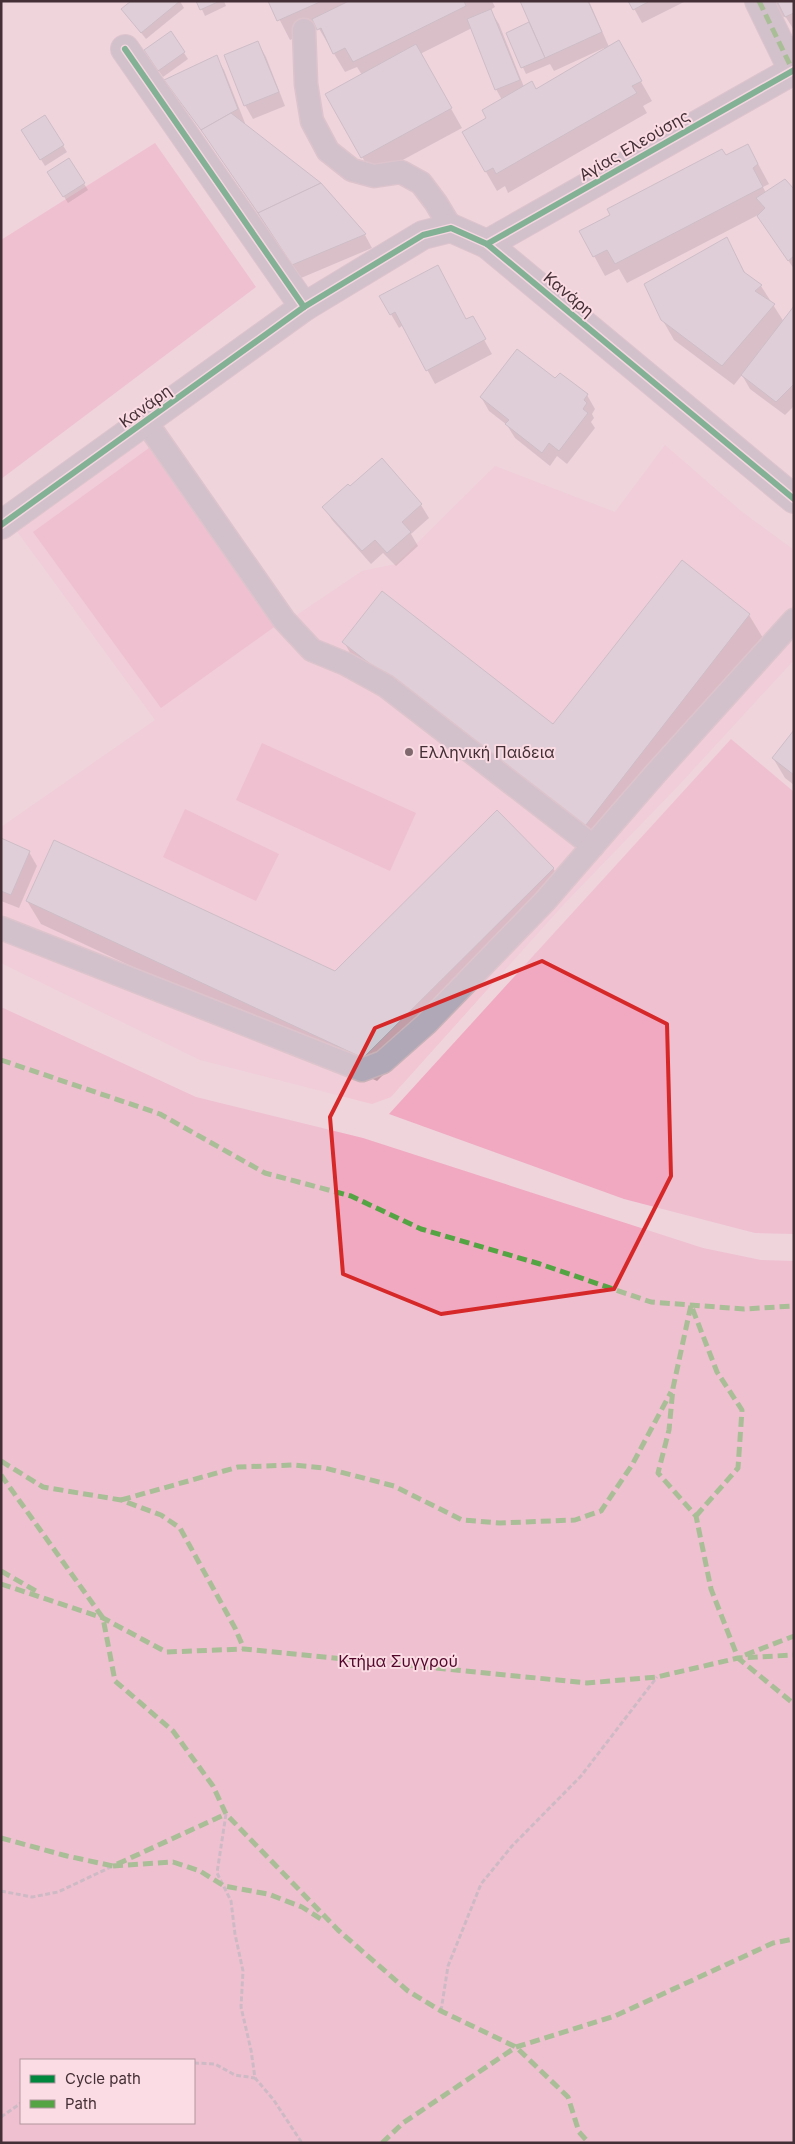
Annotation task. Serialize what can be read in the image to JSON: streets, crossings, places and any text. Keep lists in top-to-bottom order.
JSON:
{
  "streets": {
    "street": ["Αγίας Ελεούσης", "Κανάρη"]
  },
  "crossings": [
    ["Αγίας Ελεούσης", "Κανάρη"]
  ],
  "parks": ["Κτήμα Συγγρού"],
  "places": ["Ελληνική Παιδεια"],
  "legend": ["Cycle path", "Path"]
}
